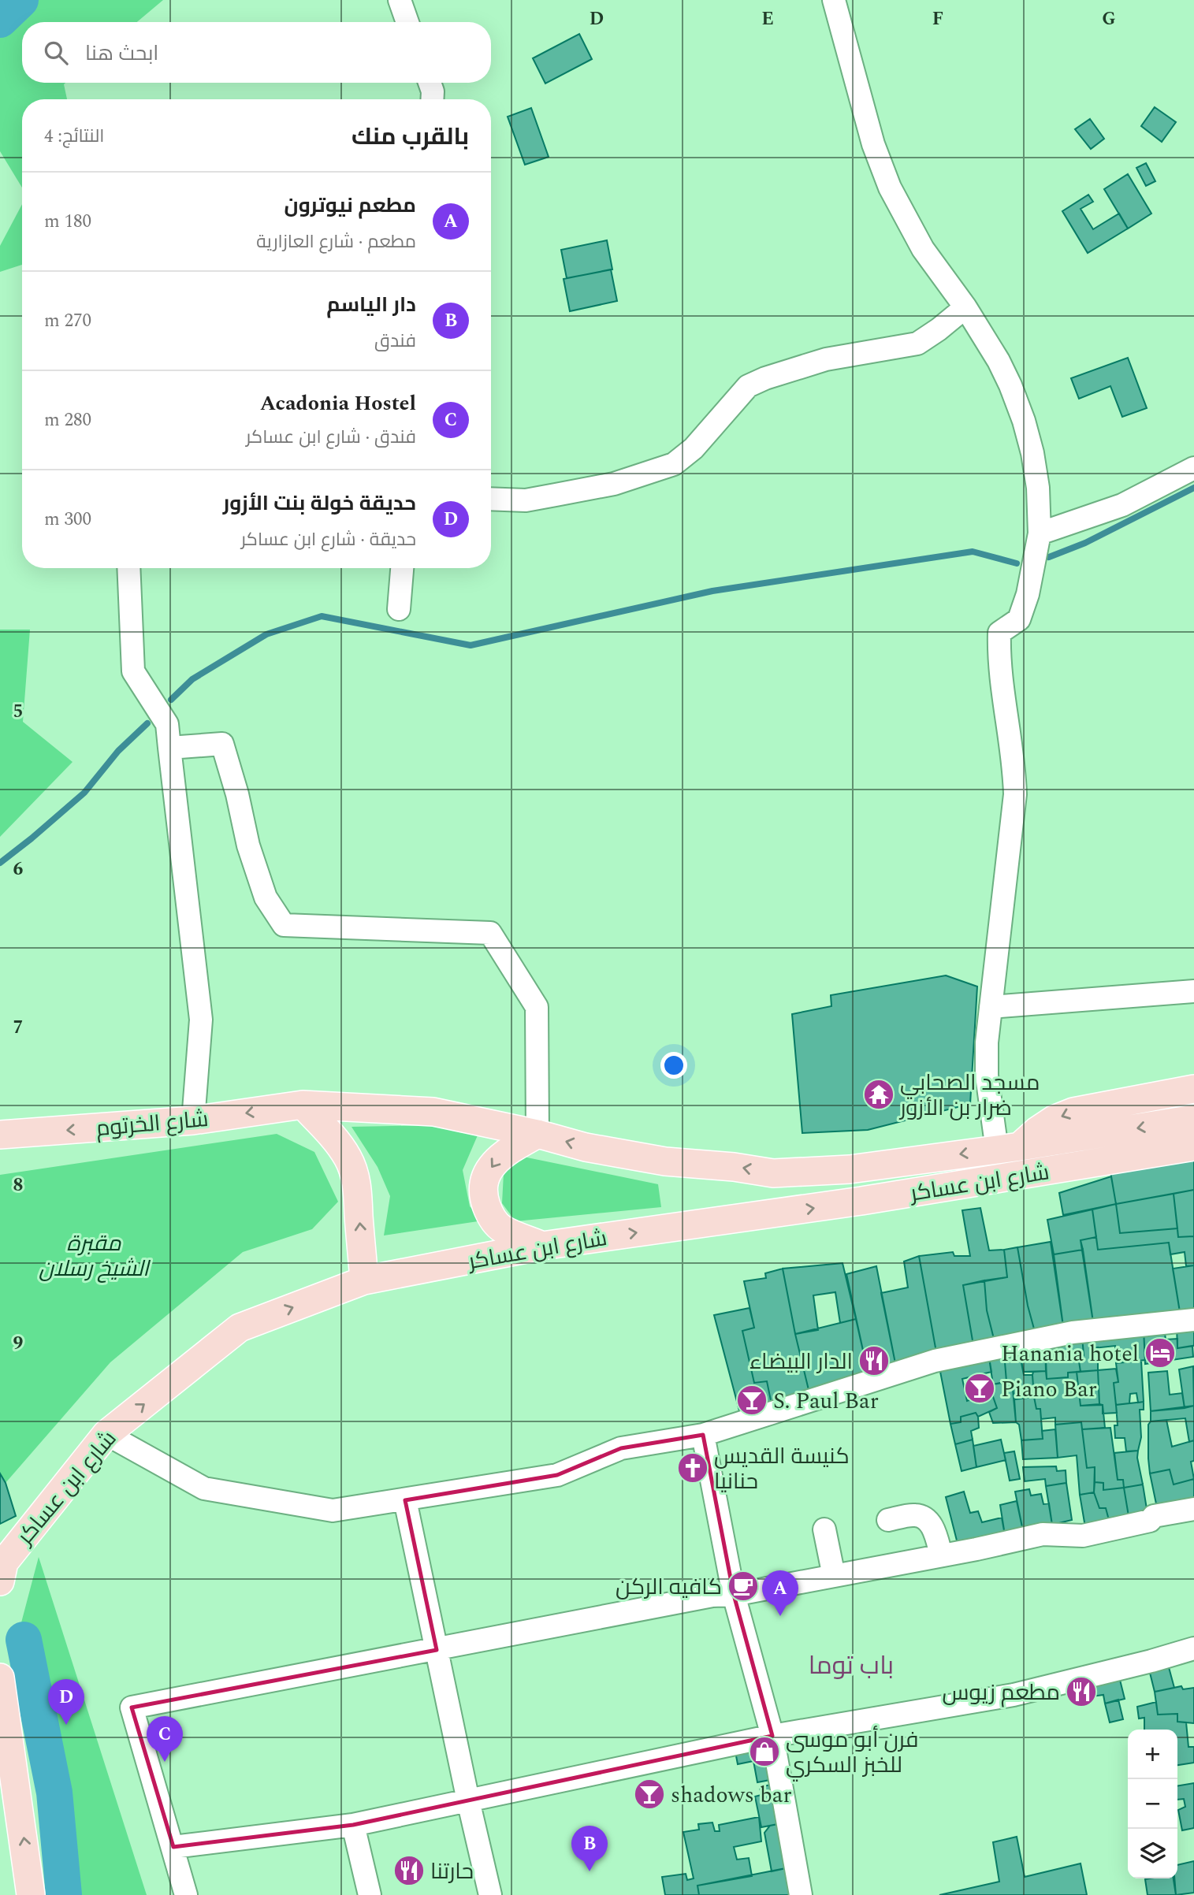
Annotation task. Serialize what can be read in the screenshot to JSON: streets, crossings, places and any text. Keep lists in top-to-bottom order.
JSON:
{
  "streets": {
    "main road": ["شارع الخرتوم", "شارع ابن عساكر"]
  },
  "crossings": [
    ["شارع الخرتوم", "شارع ابن عساكر"]
  ],
  "one_way": ["شارع الخرتوم"],
  "districts": ["باب توما"],
  "parks": ["مقبرة الشيخ رسلان"],
  "places": {
    "temple": ["مسجد الصحابي ضرار بن الأزور"],
    "hotel": ["Hanania hotel"],
    "restaurant": ["الدار البيضاء", "مطعم زيوس", "حارتنا"],
    "bar": ["Piano Bar", "S. Paul Bar", "shadows bar"],
    "church": ["كنيسة القديس حنانيا"],
    "cafe": ["كافيه الركن"],
    "shop": ["فرن أبو موسى للخبز السكري"]
  },
  "page": {
    "search": "ابحث هنا",
    "heading": ["بالقرب منك", "النتائج: 4"],
    "list": [
      {
        "mark": "A",
        "name": "مطعم نيوترون",
        "note": "مطعم · شارع العازارية",
        "value": "180 m"
      },
      {
        "mark": "B",
        "name": "دار الياسم",
        "note": "فندق",
        "value": "270 m"
      },
      {
        "mark": "C",
        "name": "Acadonia Hostel",
        "note": "فندق · شارع ابن عساكر",
        "value": "280 m"
      },
      {
        "mark": "D",
        "name": "حديقة خولة بنت الأزور",
        "note": "حديقة · شارع ابن عساكر",
        "value": "300 m"
      }
    ],
    "pins": [
      "A",
      "D",
      "C",
      "B"
    ],
    "map_buttons": ["+", "−"]
  },
  "grid": {
    "columns": [
      "D",
      "E",
      "F",
      "G"
    ],
    "rows": [
      "5",
      "6",
      "7",
      "8",
      "9"
    ]
  }
}
